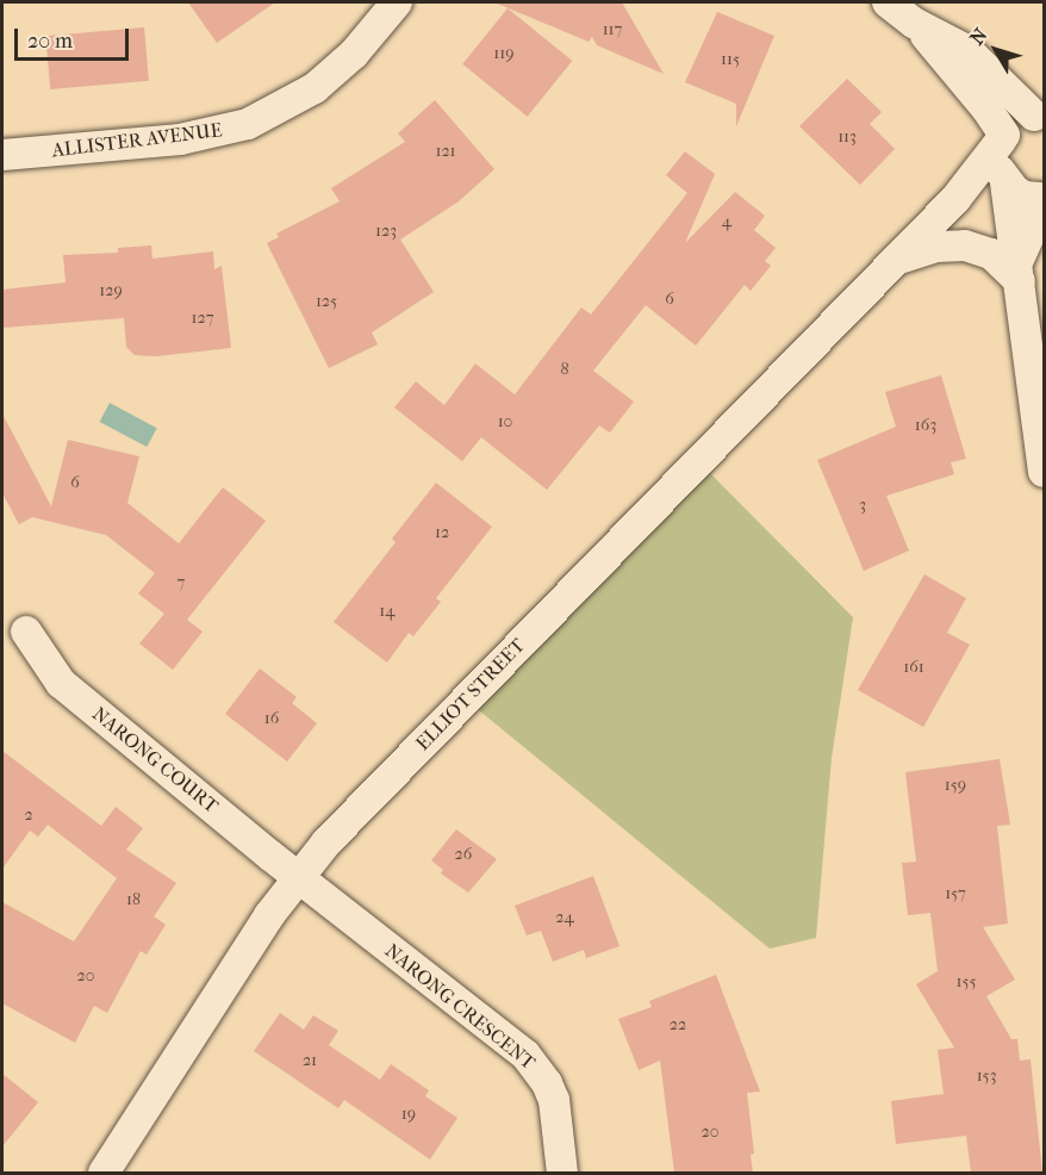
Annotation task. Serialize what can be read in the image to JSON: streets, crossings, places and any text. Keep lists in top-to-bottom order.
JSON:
{
  "streets": {
    "street": [
      "ALLISTER AVENUE",
      "ELLIOT STREET",
      "NARONG COURT",
      "NARONG CRESCENT"
    ]
  },
  "crossings": [
    ["ELLIOT STREET", "NARONG COURT"],
    ["ELLIOT STREET", "NARONG CRESCENT"],
    ["NARONG COURT", "NARONG CRESCENT"]
  ],
  "house_numbers": [
    "117",
    "119",
    "115",
    "113",
    "121",
    "4",
    "123",
    "129",
    "6",
    "125",
    "127",
    "8",
    "10",
    "163",
    "6",
    "3",
    "12",
    "7",
    "14",
    "161",
    "16",
    "159",
    "2",
    "26",
    "157",
    "18",
    "24",
    "20",
    "155",
    "22",
    "21",
    "153",
    "19",
    "20"
  ],
  "scale_bar": "20 m",
  "north": "top left"
}
